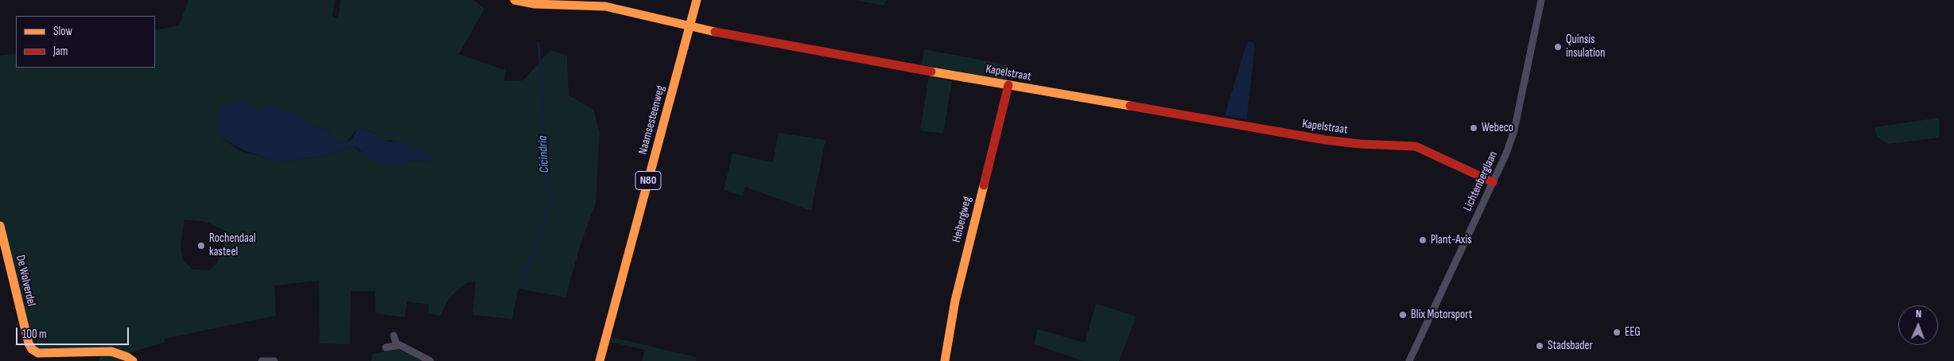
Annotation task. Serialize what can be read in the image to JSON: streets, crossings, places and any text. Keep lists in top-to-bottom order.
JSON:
{
  "streets": {
    "street": [
      "Kapelstraat",
      "Naamsesteenweg",
      "N80",
      "Lichtenberglaan",
      "Heibergweg",
      "De Wolverdel"
    ]
  },
  "crossings": [
    ["Kapelstraat", "Naamsesteenweg"],
    ["Kapelstraat", "Lichtenberglaan"],
    ["Kapelstraat", "Heibergweg"]
  ],
  "water": ["Cicindria"],
  "places": [
    "Quinsis insulation",
    "Webeco",
    "Plant-Axis",
    "Rochendaal kasteel",
    "Blix Motorsport",
    "EEG",
    "Stadsbader"
  ],
  "legend": ["Slow", "Jam"],
  "scale_bar": "100 m",
  "north": "top"
}
